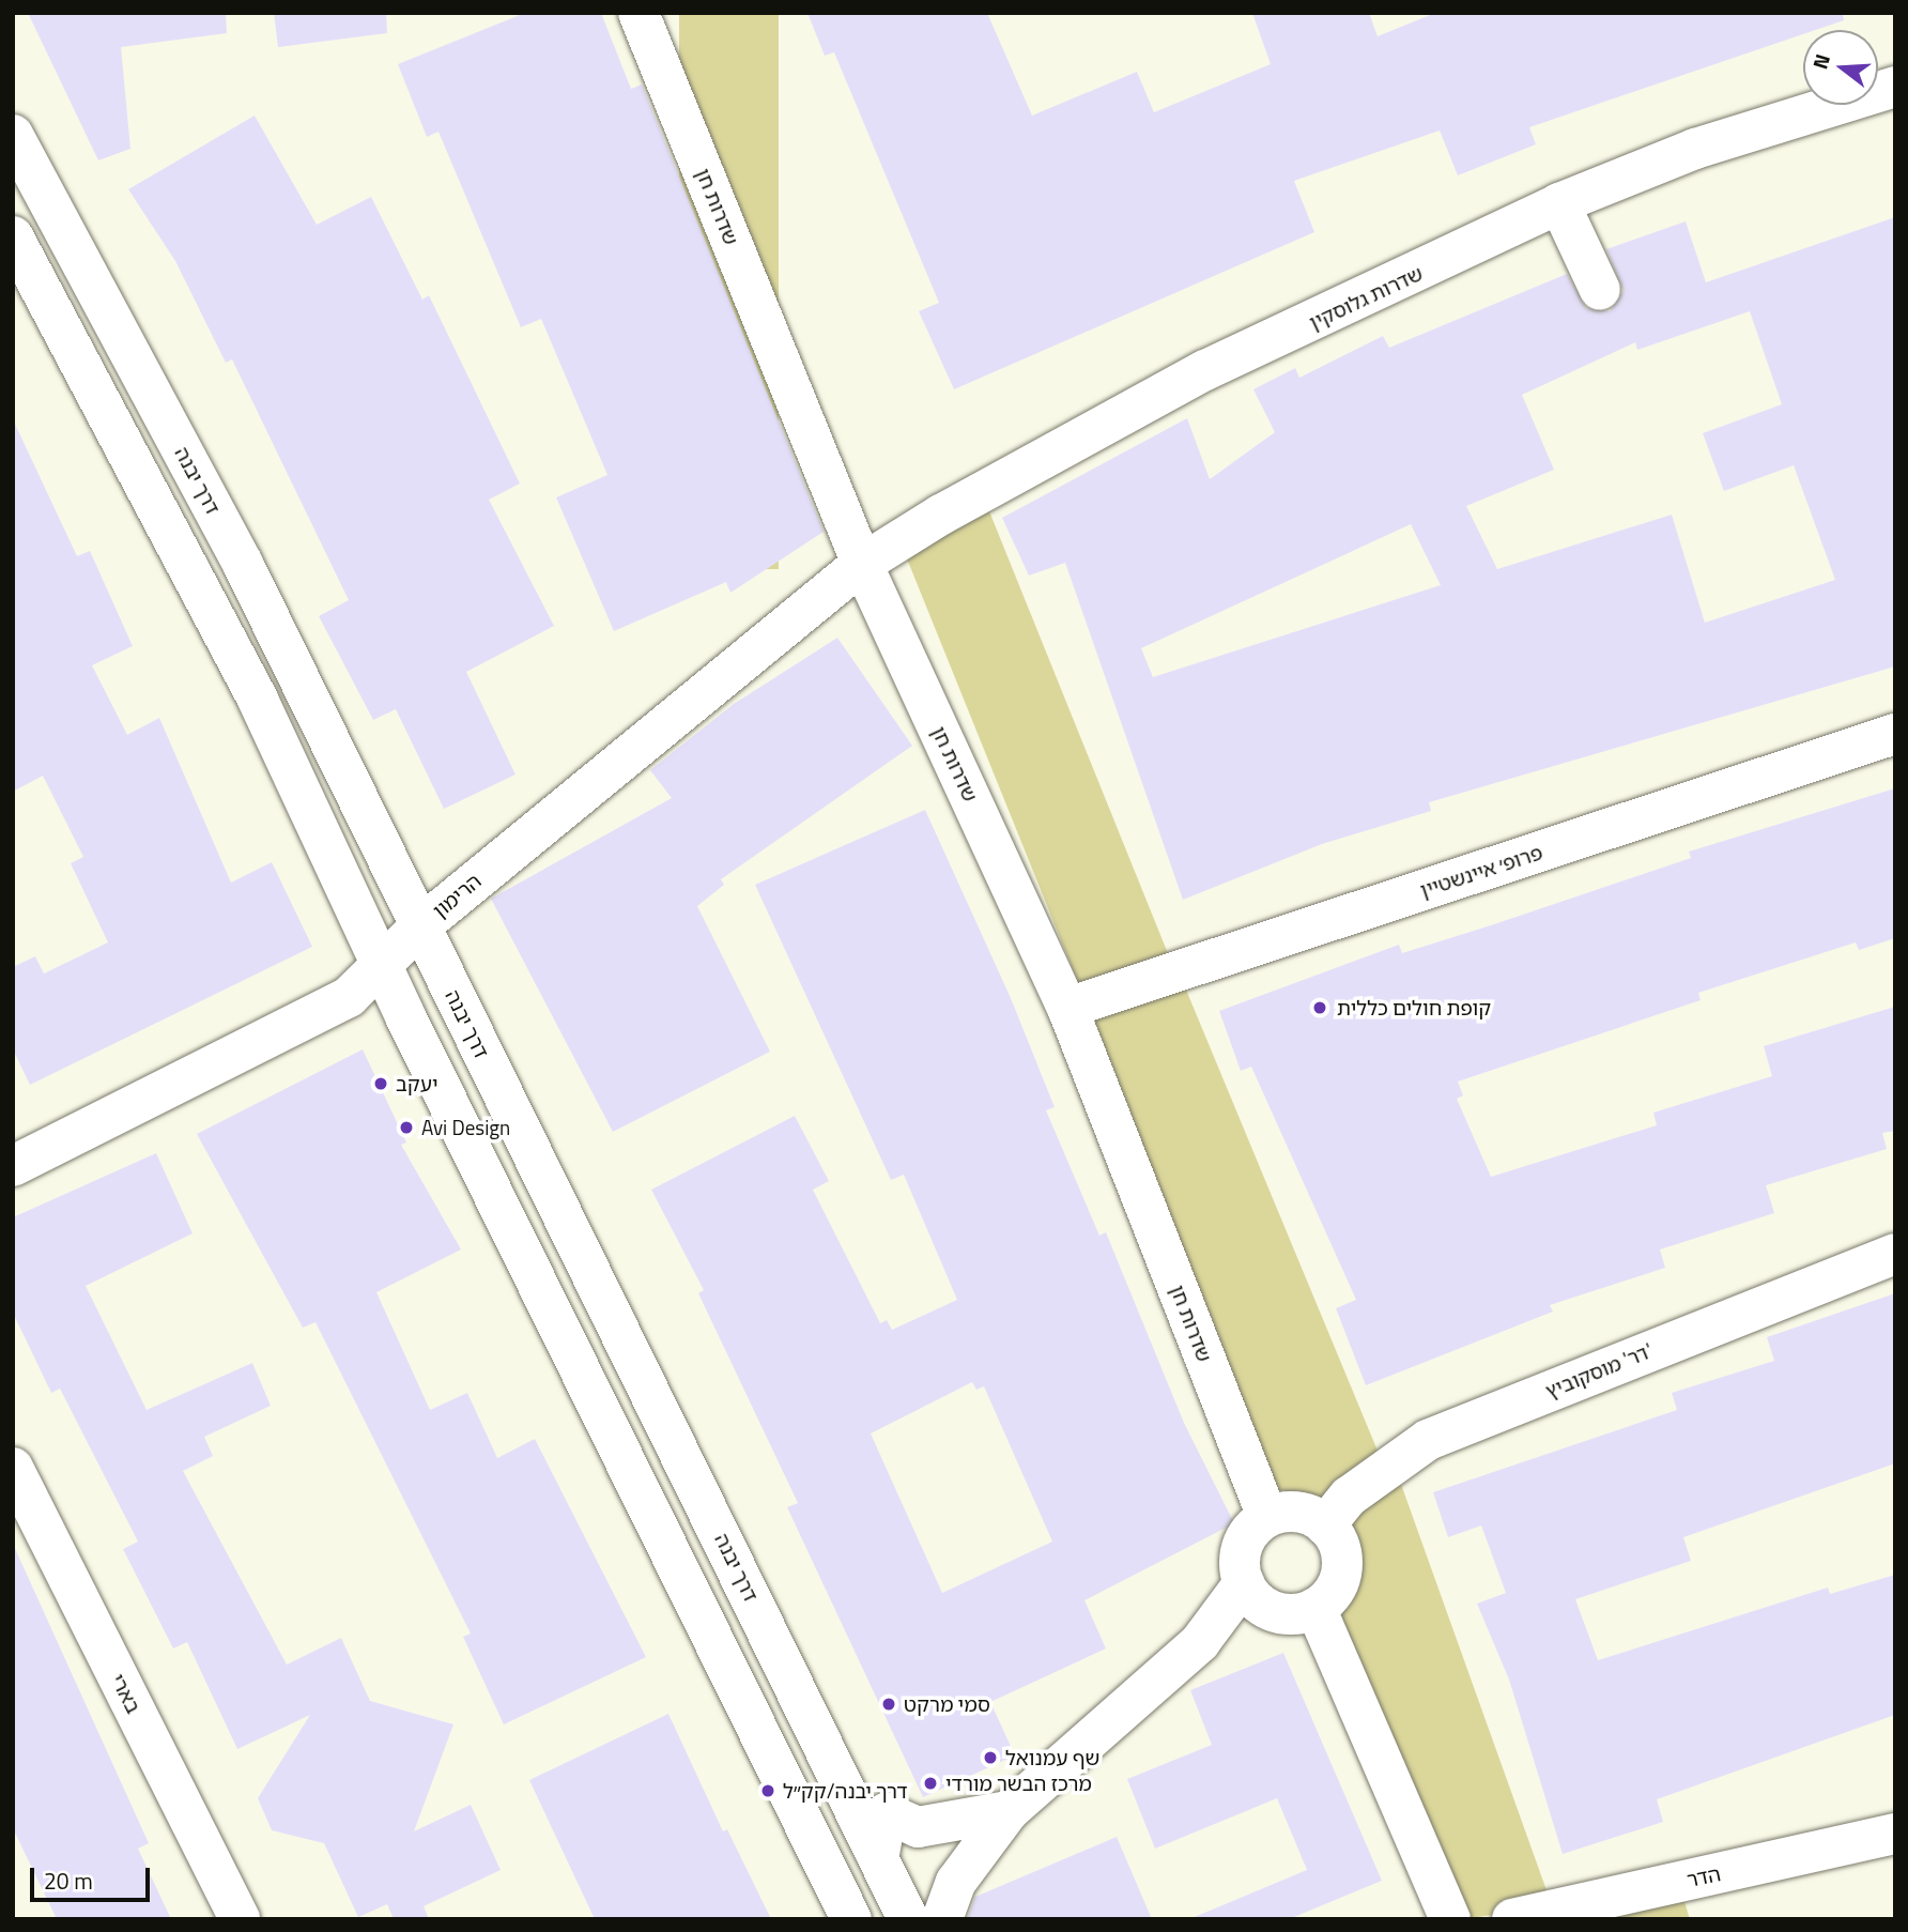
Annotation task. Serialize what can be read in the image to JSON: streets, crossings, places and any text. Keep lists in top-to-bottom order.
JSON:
{
  "streets": {
    "street": [
      "שדרות חן",
      "שדרות גלוסקין",
      "דרך יבנה",
      "פרופ׳ איינשטיין",
      "הרימון",
      "דר' מוסקוביץ'",
      "בארי",
      "הדר"
    ]
  },
  "crossings": [
    ["שדרות חן", "שדרות גלוסקין"],
    ["שדרות חן", "פרופ׳ איינשטיין"],
    ["שדרות חן", "הרימון"],
    ["שדרות חן", "דר' מוסקוביץ'"],
    ["שדרות גלוסקין", "הרימון"],
    ["דרך יבנה", "הרימון"]
  ],
  "places": [
    "קופת חולים כללית",
    "יעקב",
    "Avi Design",
    "סמי מרקט",
    "שף עמנואל",
    "מרכז הבשר מורדי",
    "דרך יבנה/קק״ל"
  ],
  "scale_bar": "20 m",
  "north": "left"
}
